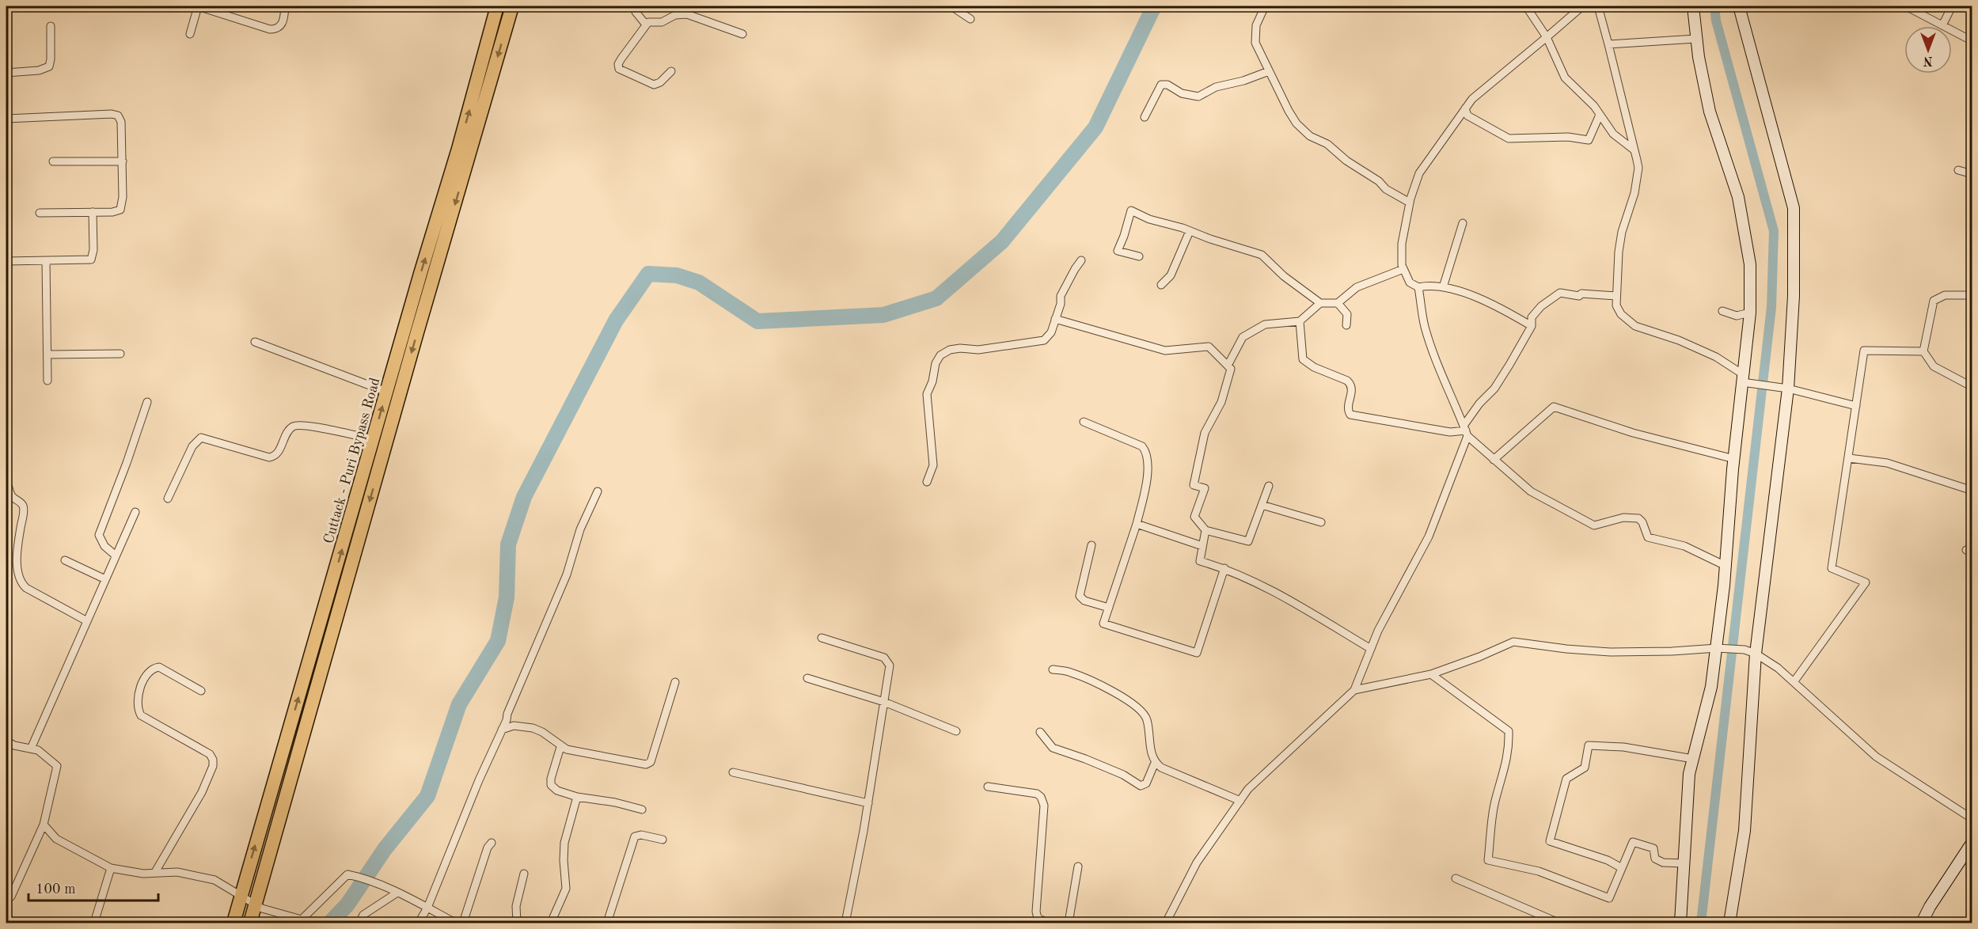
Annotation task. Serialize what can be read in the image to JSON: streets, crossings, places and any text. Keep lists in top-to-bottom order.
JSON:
{
  "streets": {
    "highway": ["Cuttack - Puri Bypass Road"]
  },
  "scale_bar": "100 m",
  "north": "bottom"
}
